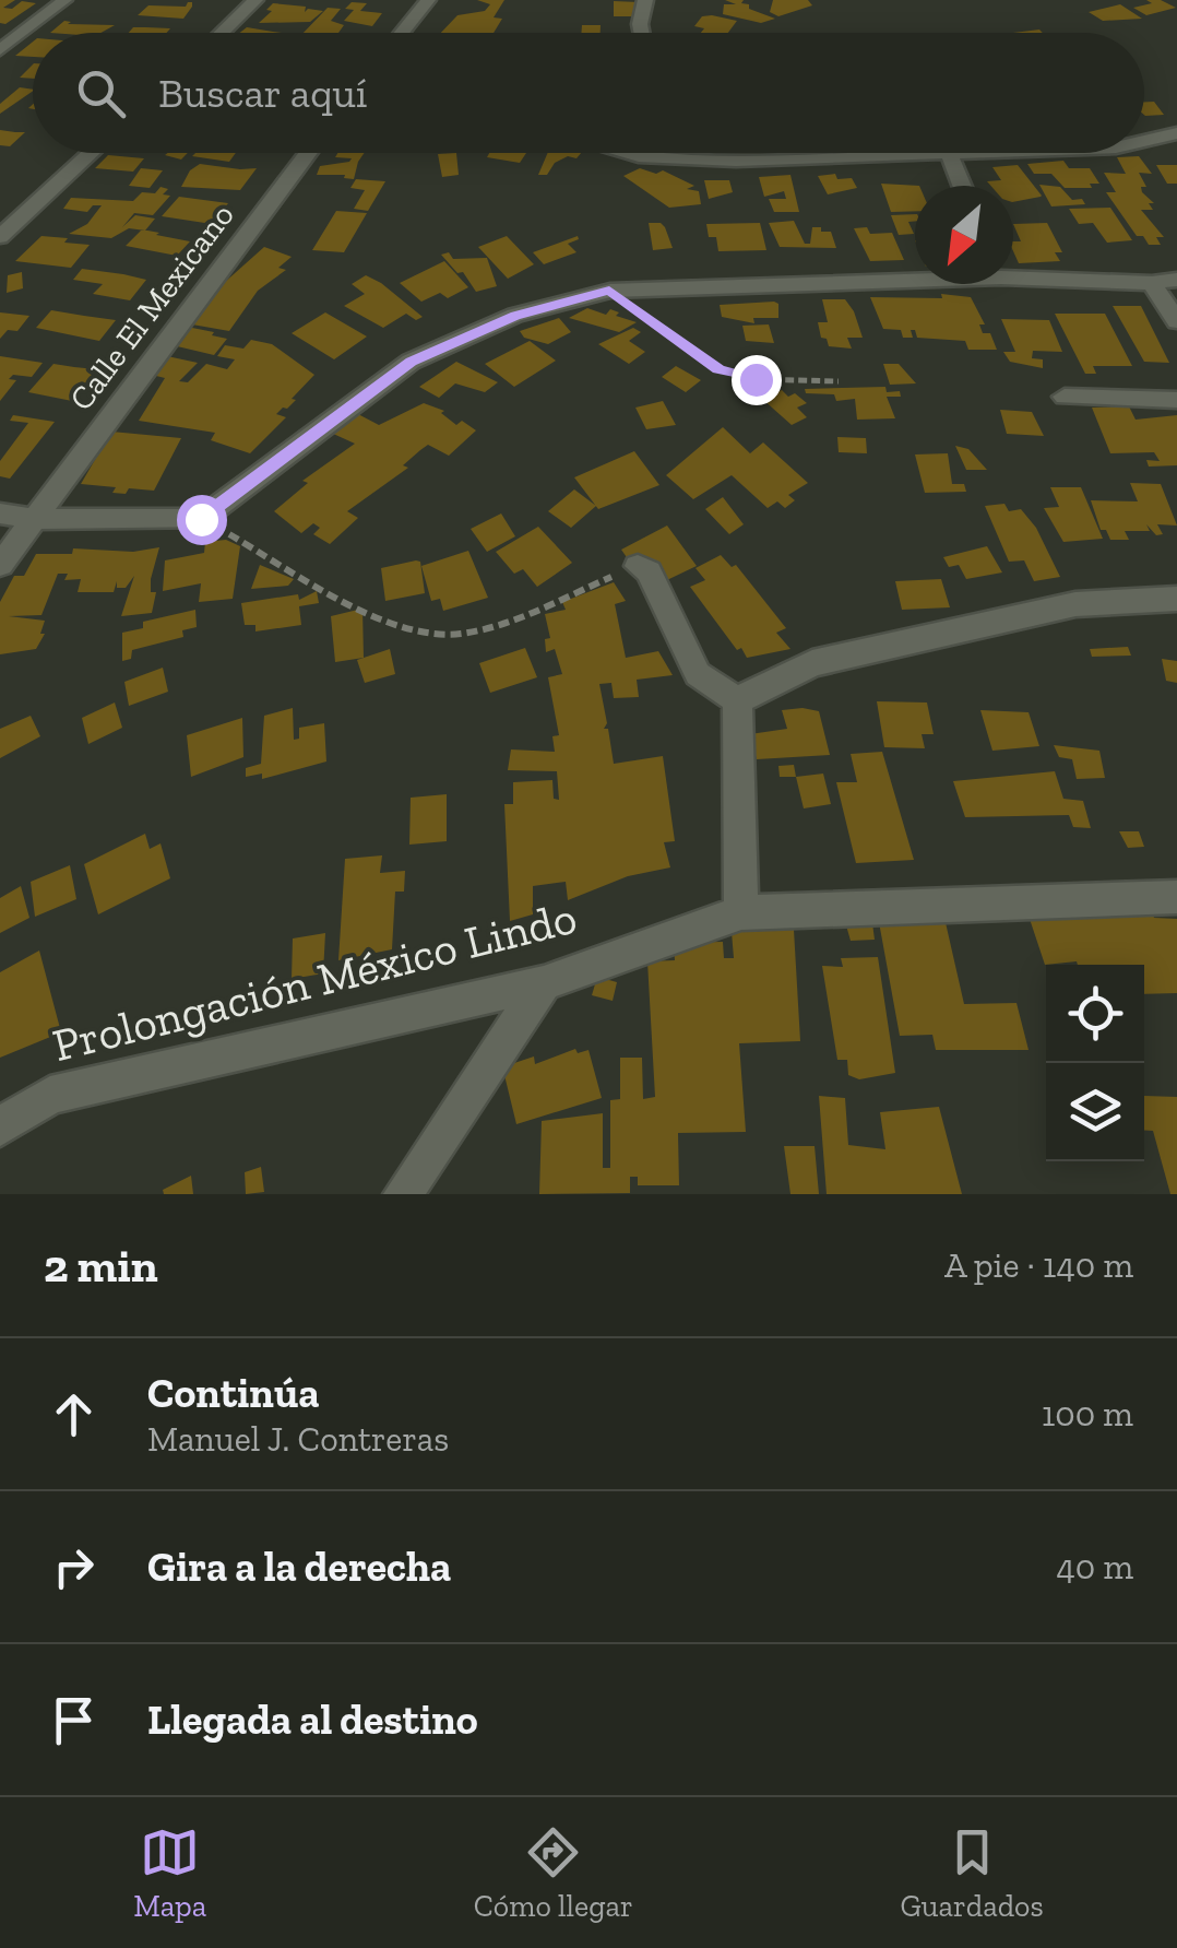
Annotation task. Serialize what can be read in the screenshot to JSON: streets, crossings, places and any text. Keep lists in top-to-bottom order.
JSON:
{
  "streets": {
    "street": ["Calle El Mexicano", "Prolongación México Lindo"]
  },
  "north": "bottom left",
  "page": {
    "search": "Buscar aquí",
    "heading": ["2 min", "A pie · 140 m"],
    "list": [
      ["Continúa", "Manuel J. Contreras", "100 m"],
      ["Gira a la derecha", "40 m"],
      "Llegada al destino"
    ],
    "nav": ["Mapa", "Cómo llegar", "Guardados"]
  }
}
